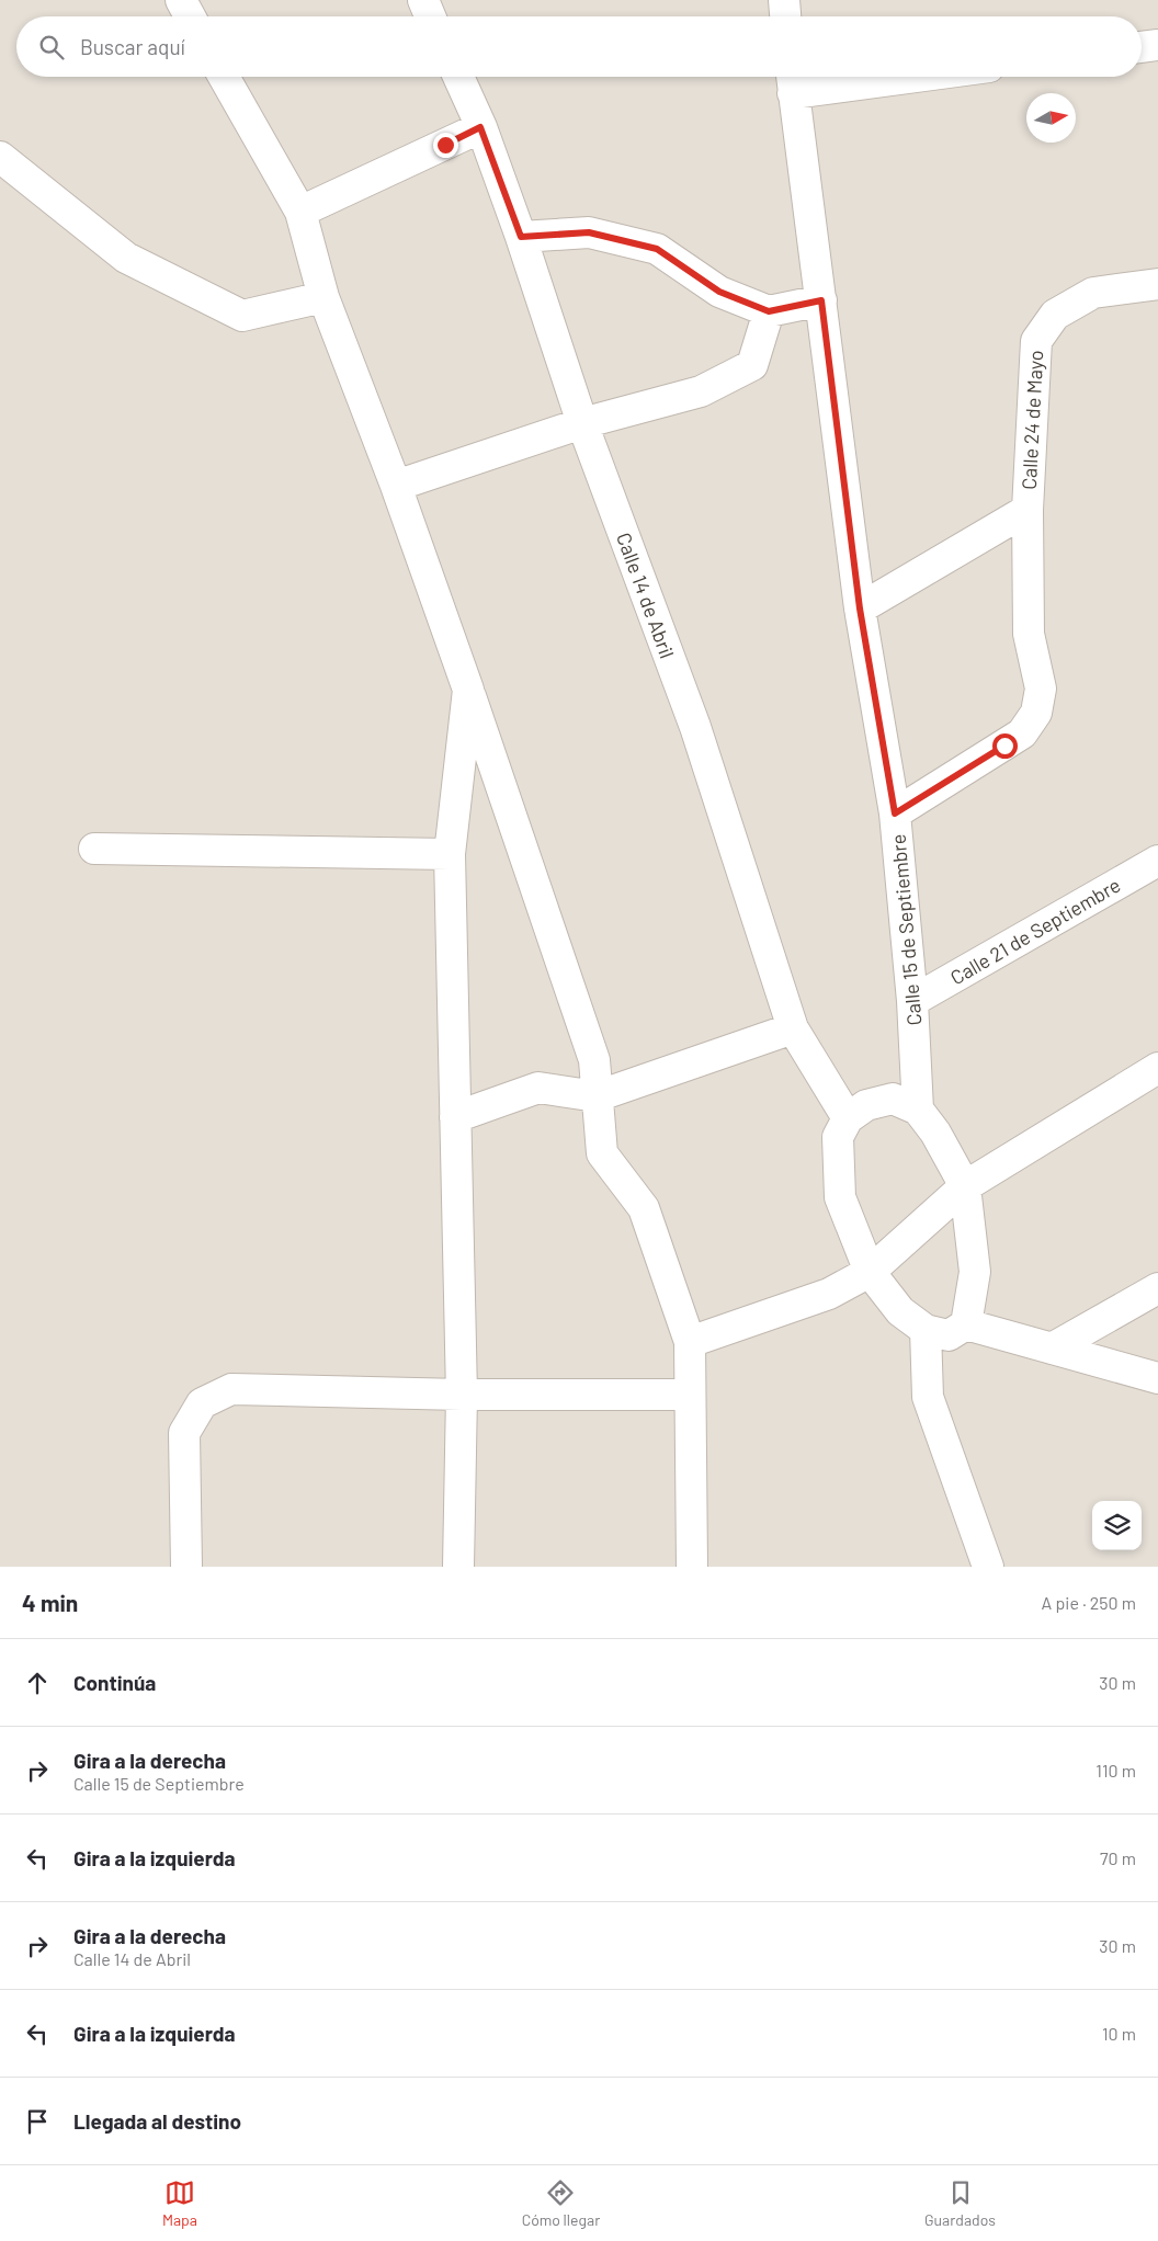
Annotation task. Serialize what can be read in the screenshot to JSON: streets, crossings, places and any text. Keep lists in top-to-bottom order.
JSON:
{
  "streets": {
    "street": [
      "Calle 24 de Mayo",
      "Calle 14 de Abril",
      "Calle 15 de Septiembre",
      "Calle 21 de Septiembre"
    ]
  },
  "crossings": [
    ["Calle 24 de Mayo", "Calle 15 de Septiembre"],
    ["Calle 15 de Septiembre", "Calle 21 de Septiembre"]
  ],
  "north": "right",
  "page": {
    "search": "Buscar aquí",
    "heading": ["4 min", "A pie · 250 m"],
    "list": [
      ["Continúa", "30 m"],
      ["Gira a la derecha", "Calle 15 de Septiembre", "110 m"],
      ["Gira a la izquierda", "70 m"],
      ["Gira a la derecha", "Calle 14 de Abril", "30 m"],
      ["Gira a la izquierda", "10 m"],
      "Llegada al destino"
    ],
    "nav": ["Mapa", "Cómo llegar", "Guardados"]
  }
}
